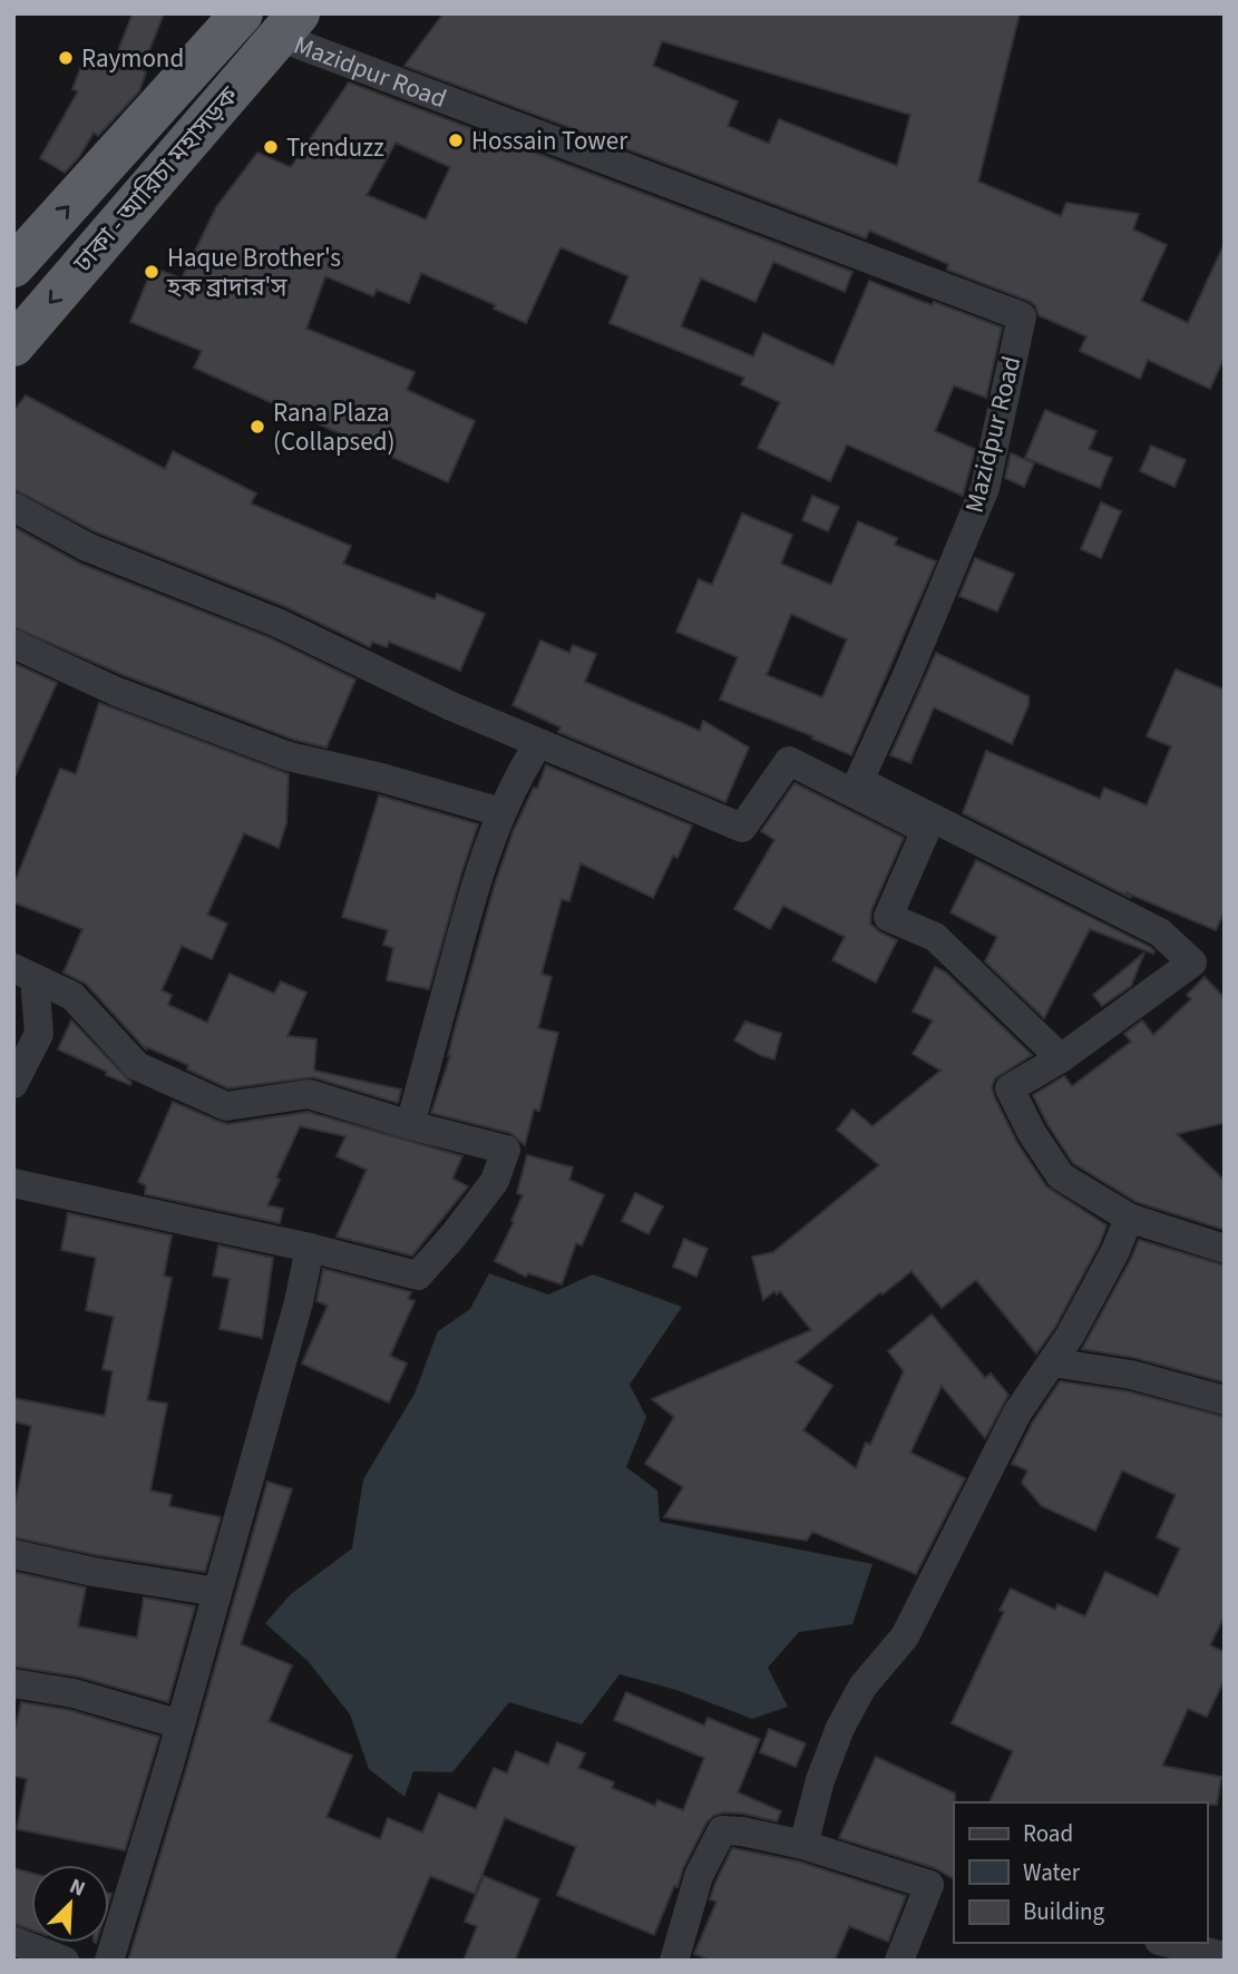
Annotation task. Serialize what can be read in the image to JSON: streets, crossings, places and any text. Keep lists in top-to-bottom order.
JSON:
{
  "streets": {
    "highway": ["ঢাকা - আরিচা মহাসড়ক"],
    "street": ["Mazidpur Road"]
  },
  "crossings": [
    ["Mazidpur Road", "ঢাকা - আরিচা মহাসড়ক"]
  ],
  "places": [
    "Raymond",
    "Hossain Tower",
    "Trenduzz",
    "Haque Brother's হক ব্রাদার'স",
    "Rana Plaza (Collapsed)"
  ],
  "legend": ["Road", "Water", "Building"],
  "north": "top right"
}
